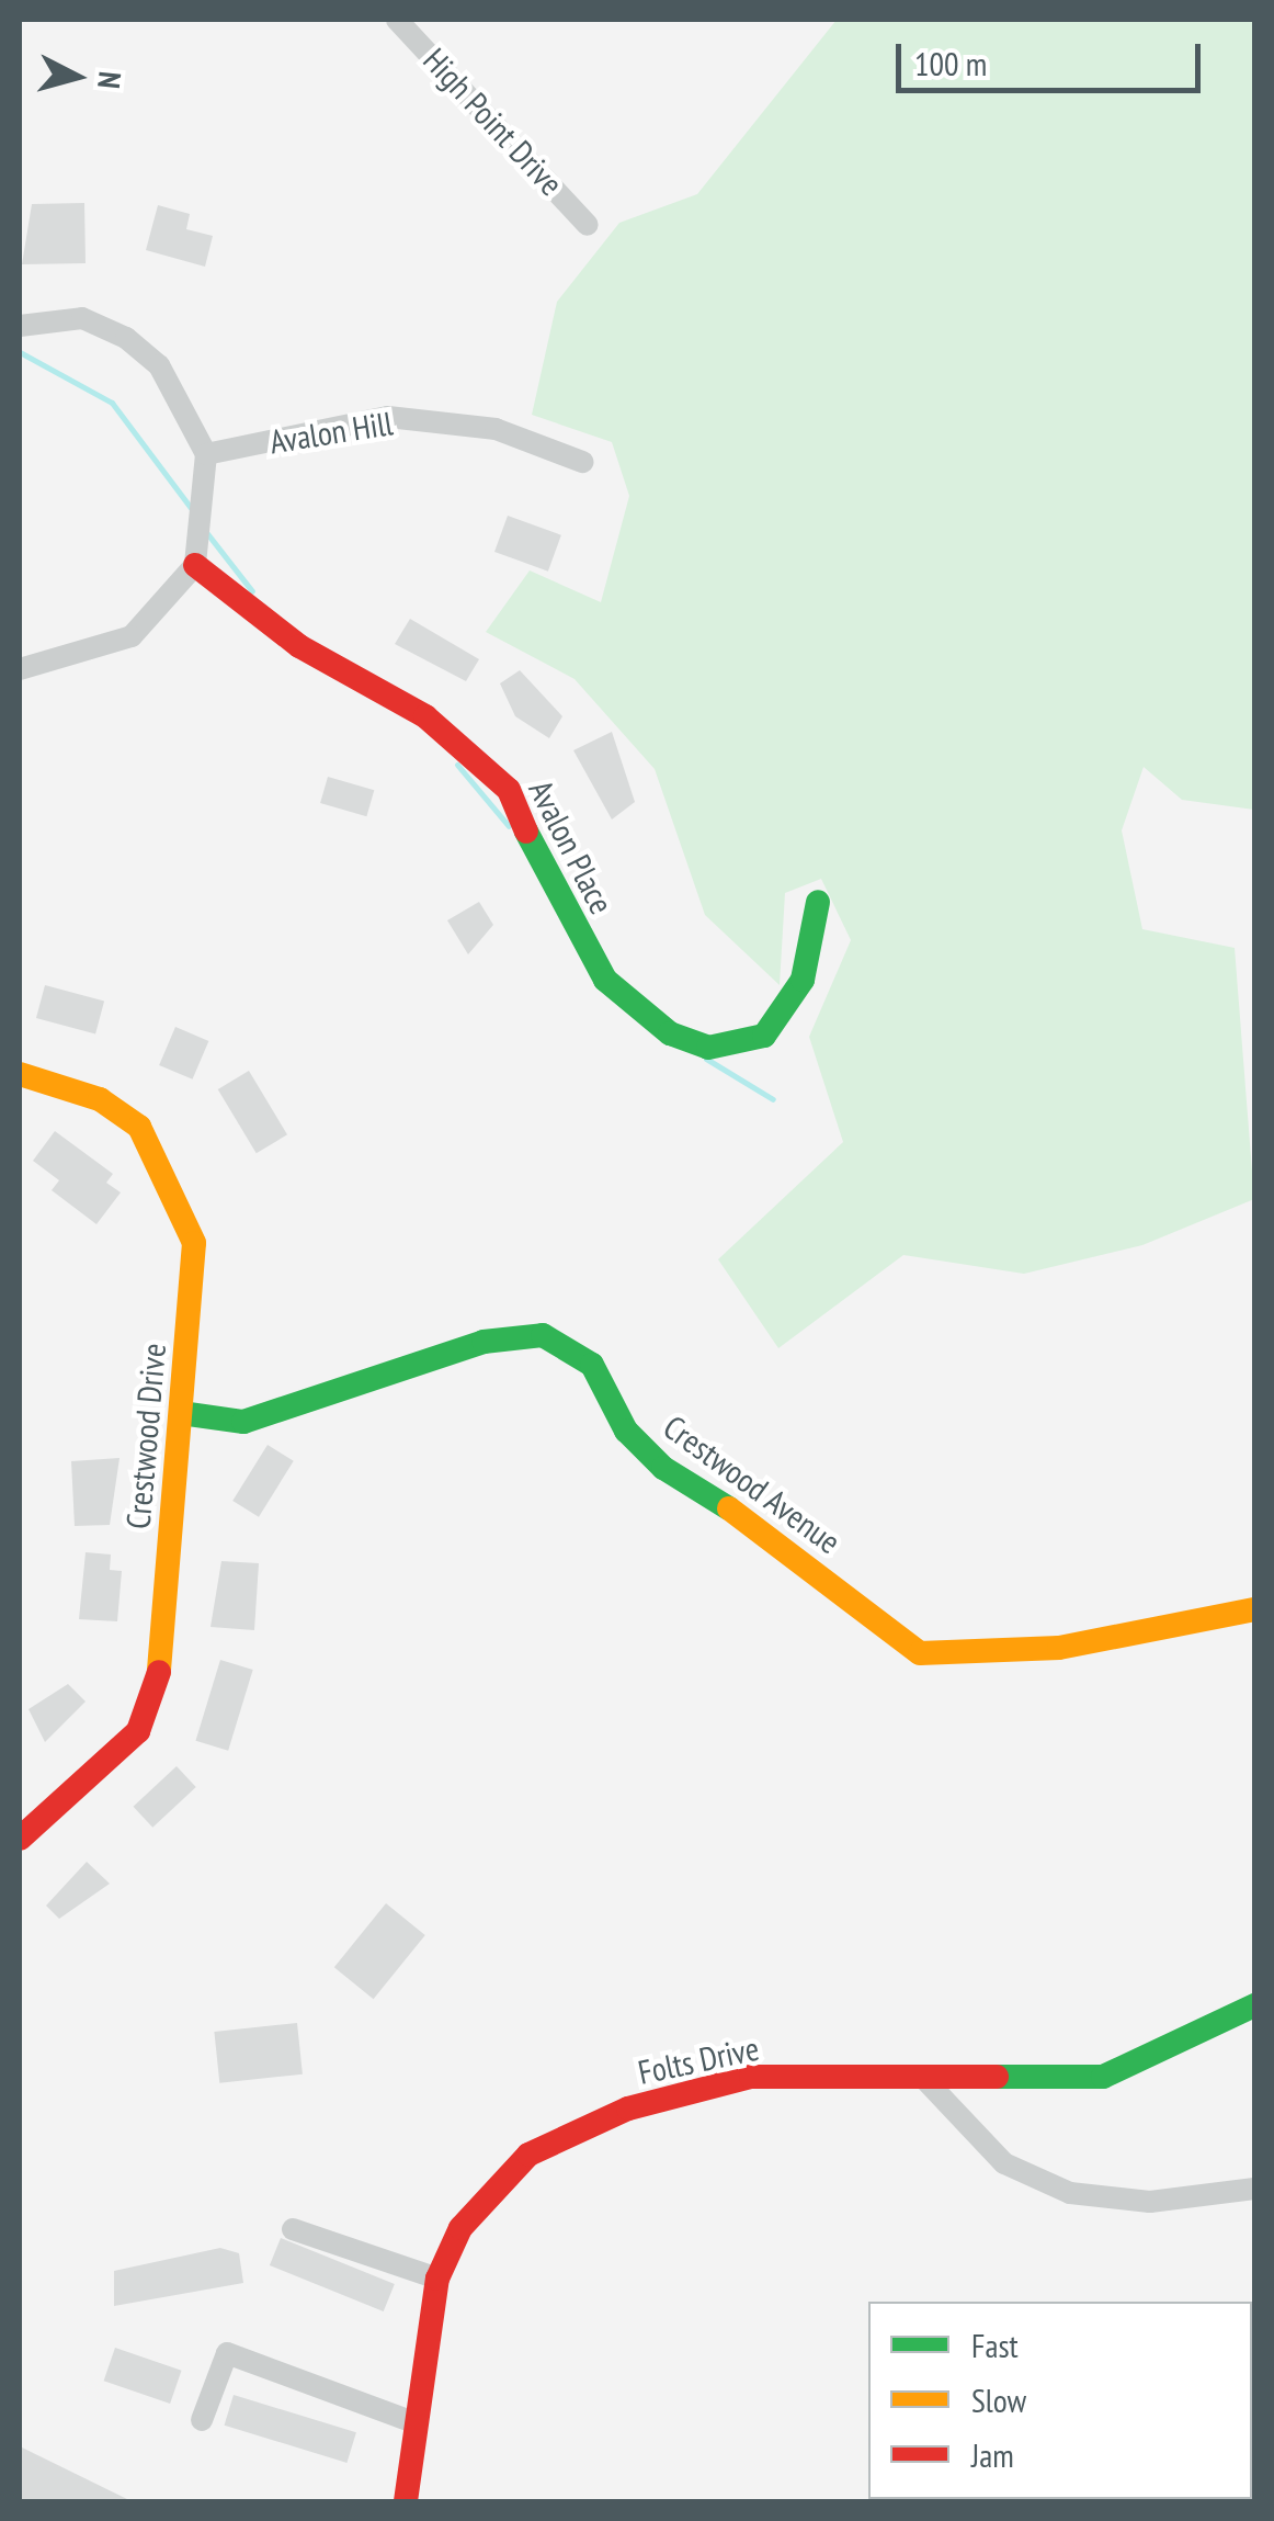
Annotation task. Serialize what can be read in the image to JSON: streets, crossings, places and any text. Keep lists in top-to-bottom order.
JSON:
{
  "streets": {
    "street": [
      "High Point Drive",
      "Avalon Hill",
      "Avalon Place",
      "Crestwood Drive",
      "Crestwood Avenue",
      "Folts Drive"
    ]
  },
  "crossings": [
    ["Crestwood Drive", "Crestwood Avenue"]
  ],
  "legend": ["Fast", "Slow", "Jam"],
  "scale_bar": "100 m",
  "north": "right"
}
